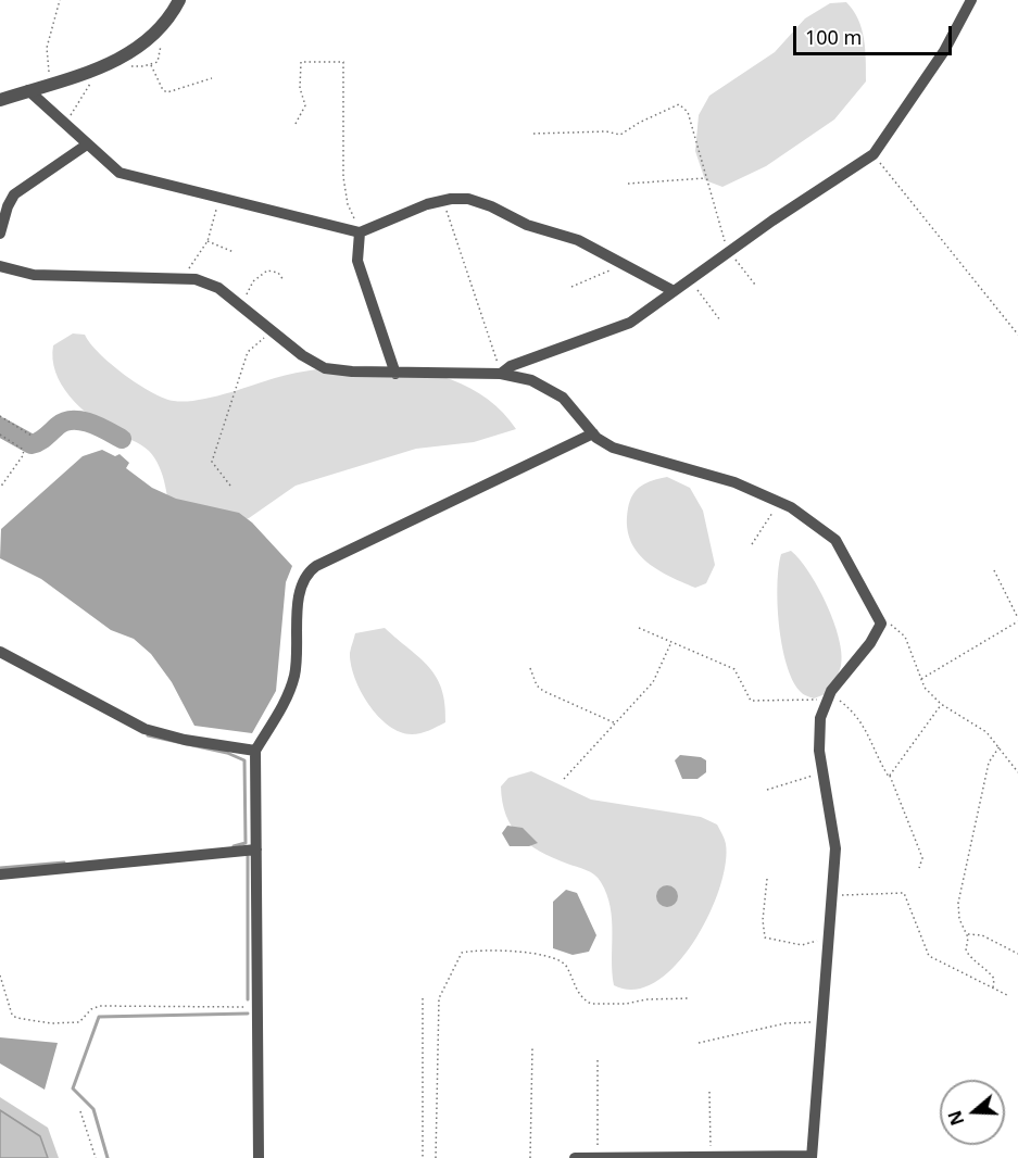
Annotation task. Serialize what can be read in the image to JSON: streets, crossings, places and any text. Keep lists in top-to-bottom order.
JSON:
{
  "scale_bar": "100 m",
  "north": "left"
}
